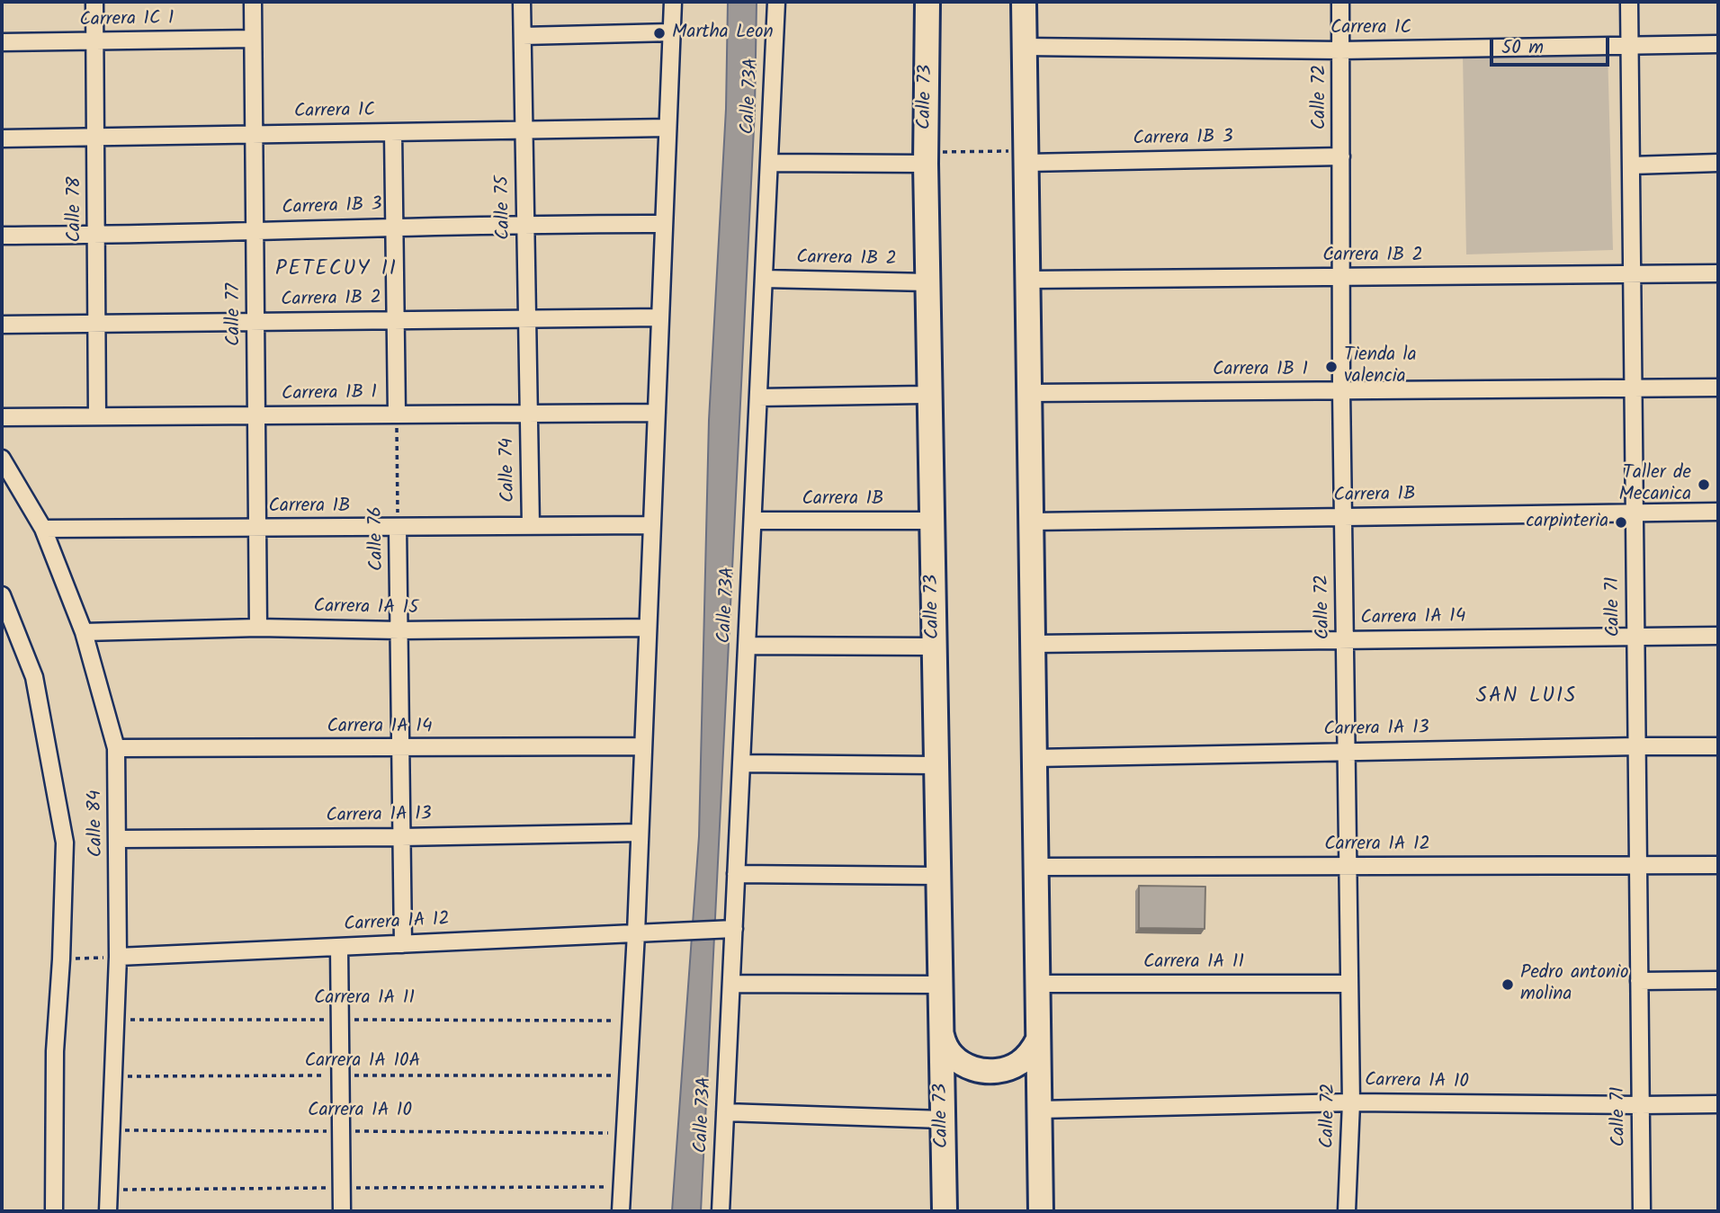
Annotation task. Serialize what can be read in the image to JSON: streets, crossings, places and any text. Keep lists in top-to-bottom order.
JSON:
{
  "streets": {
    "main road": ["Calle 73"],
    "street": [
      "Carrera 1C 1",
      "Carrera 1C",
      "Calle 73A",
      "Calle 72",
      "Carrera 1B 3",
      "Calle 75",
      "Calle 78",
      "Carrera 1B 2",
      "Calle 77",
      "Carrera 1B 1",
      "Calle 74",
      "Carrera 1B",
      "Calle 76",
      "Calle 71",
      "Carrera 1A 15",
      "Carrera 1A 14",
      "Carrera 1A 13",
      "Calle 84",
      "Carrera 1A 12",
      "Carrera 1A 11",
      "Carrera 1A 10"
    ],
    "path": ["Carrera 1A 10A"]
  },
  "crossings": [
    ["Carrera 1C 1", "Calle 78"],
    ["Carrera 1C 1", "Calle 77"],
    ["Carrera 1C", "Calle 72"],
    ["Carrera 1C", "Calle 75"],
    ["Carrera 1C", "Calle 78"],
    ["Carrera 1C", "Calle 77"],
    ["Carrera 1C", "Calle 71"],
    ["Calle 73A", "Carrera 1B 2"],
    ["Calle 73A", "Carrera 1B"],
    ["Calle 73A", "Carrera 1A 12"],
    ["Calle 73", "Carrera 1B 2"],
    ["Calle 73", "Carrera 1B"],
    ["Calle 72", "Carrera 1B 3"],
    ["Calle 72", "Carrera 1B 2"],
    ["Calle 72", "Carrera 1B 1"],
    ["Calle 72", "Carrera 1B"],
    ["Calle 72", "Carrera 1A 14"],
    ["Calle 72", "Carrera 1A 13"],
    ["Calle 72", "Carrera 1A 12"],
    ["Calle 72", "Carrera 1A 11"],
    ["Calle 72", "Carrera 1A 10"],
    ["Carrera 1B 3", "Calle 75"],
    ["Carrera 1B 3", "Calle 78"],
    ["Carrera 1B 3", "Calle 77"],
    ["Calle 75", "Carrera 1B 2"],
    ["Calle 75", "Carrera 1B 1"],
    ["Calle 75", "Calle 74"],
    ["Calle 78", "Carrera 1B 2"],
    ["Calle 78", "Carrera 1B 1"],
    ["Carrera 1B 2", "Calle 77"],
    ["Carrera 1B 2", "Calle 71"],
    ["Calle 77", "Carrera 1B 1"],
    ["Calle 77", "Carrera 1B"],
    ["Calle 77", "Carrera 1A 15"],
    ["Carrera 1B 1", "Calle 74"],
    ["Carrera 1B 1", "Calle 76"],
    ["Carrera 1B 1", "Calle 71"],
    ["Calle 74", "Carrera 1B"],
    ["Carrera 1B", "Calle 76"],
    ["Carrera 1B", "Calle 71"],
    ["Carrera 1B", "Calle 84"],
    ["Calle 76", "Carrera 1A 15"],
    ["Calle 76", "Carrera 1A 14"],
    ["Calle 76", "Carrera 1A 13"],
    ["Calle 76", "Carrera 1A 12"],
    ["Calle 71", "Carrera 1A 14"],
    ["Calle 71", "Carrera 1A 13"],
    ["Calle 71", "Carrera 1A 12"],
    ["Calle 71", "Carrera 1A 10"],
    ["Carrera 1A 15", "Calle 84"],
    ["Carrera 1A 14", "Calle 84"],
    ["Carrera 1A 13", "Calle 84"],
    ["Calle 84", "Carrera 1A 12"],
    ["Calle 84", "Carrera 1A 11"],
    ["Calle 84", "Carrera 1A 10A"],
    ["Calle 84", "Carrera 1A 10"]
  ],
  "districts": ["PETECUY II", "SAN LUIS"],
  "places": [
    "Martha Leon",
    "Tienda la valencia",
    "Taller de Mecanica",
    "carpinteria",
    "Pedro antonio molina"
  ],
  "scale_bar": "50 m"
}
